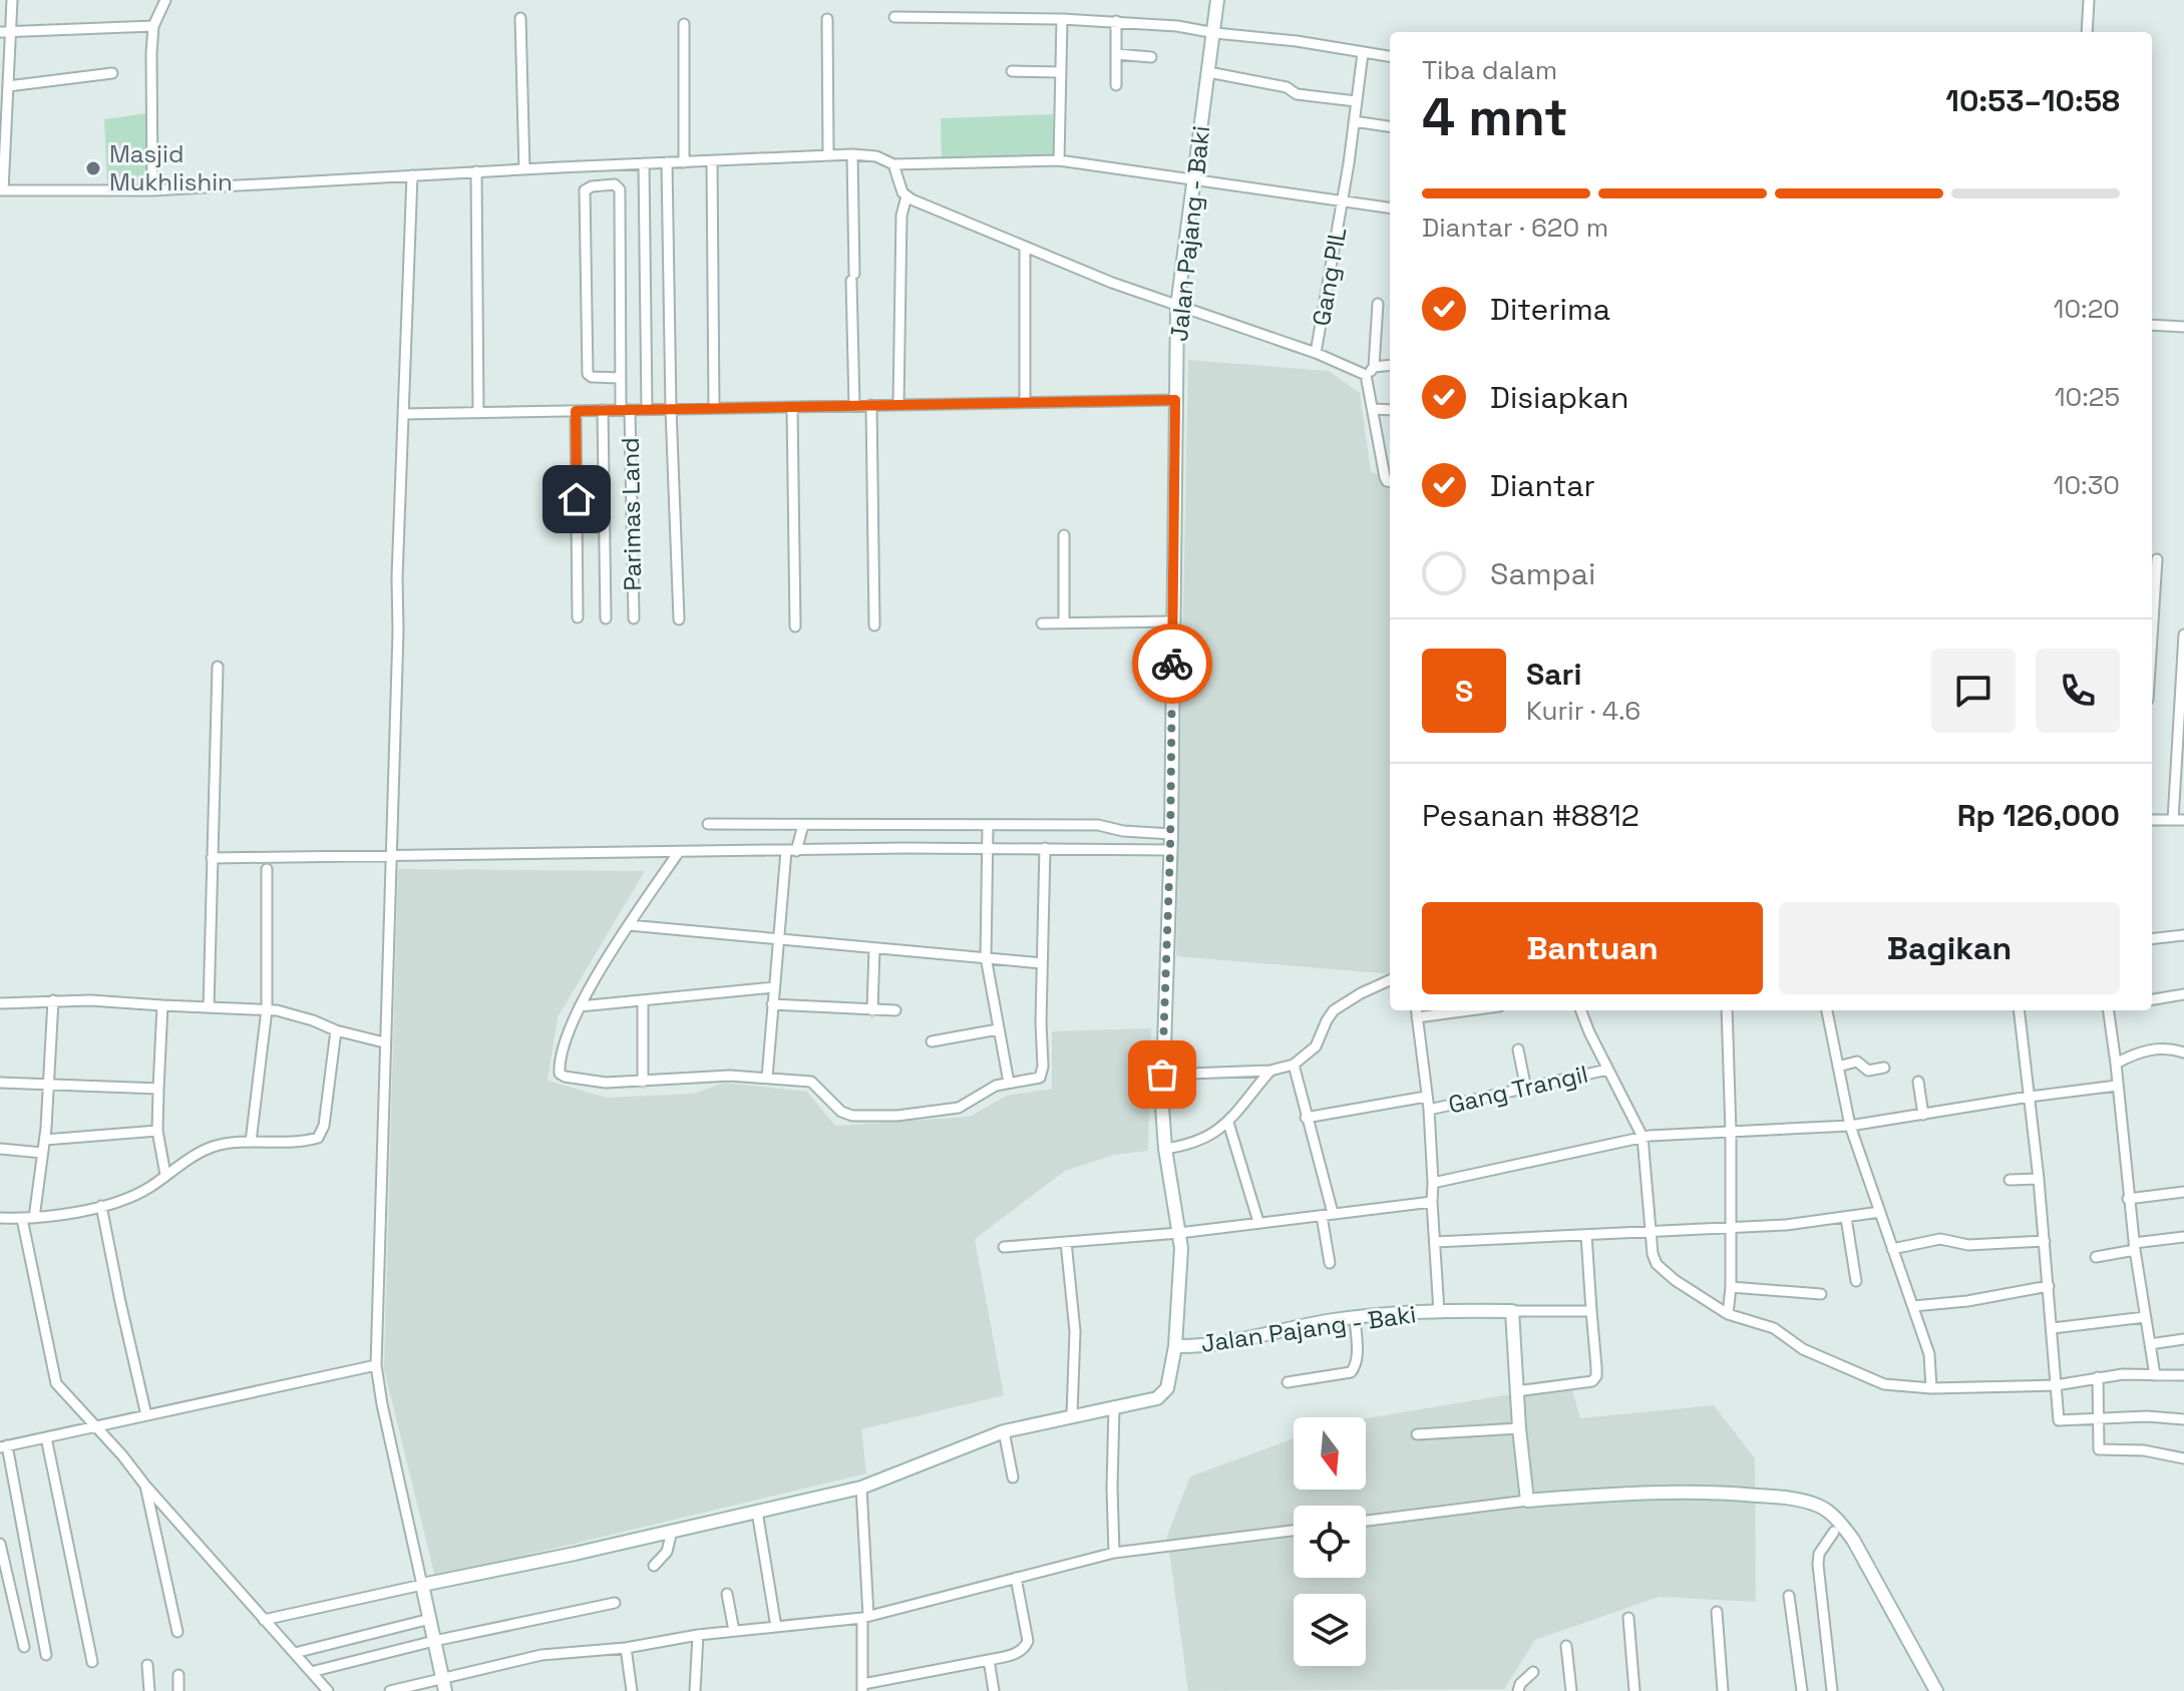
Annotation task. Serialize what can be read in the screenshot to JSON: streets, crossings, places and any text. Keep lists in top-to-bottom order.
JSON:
{
  "streets": {
    "main road": ["Jalan Pajang - Baki"],
    "street": ["Gang PIL", "Parimas Land", "Gang Trangil"]
  },
  "places": ["Masjid Mukhlishin"],
  "north": "bottom",
  "page": {
    "heading": ["4 mnt", "Tiba dalam", "10:53–10:58"],
    "panel": [
      "Sari",
      "Kurir · 4.6",
      "Pesanan #8812",
      "Rp 126,000"
    ],
    "bar": "Diantar · 620 m",
    "list": [
      ["Diterima", "10:20"],
      ["Disiapkan", "10:25"],
      ["Diantar", "10:30"],
      "Sampai"
    ],
    "round": "S",
    "buttons": ["Bantuan", "Bagikan"]
  }
}
